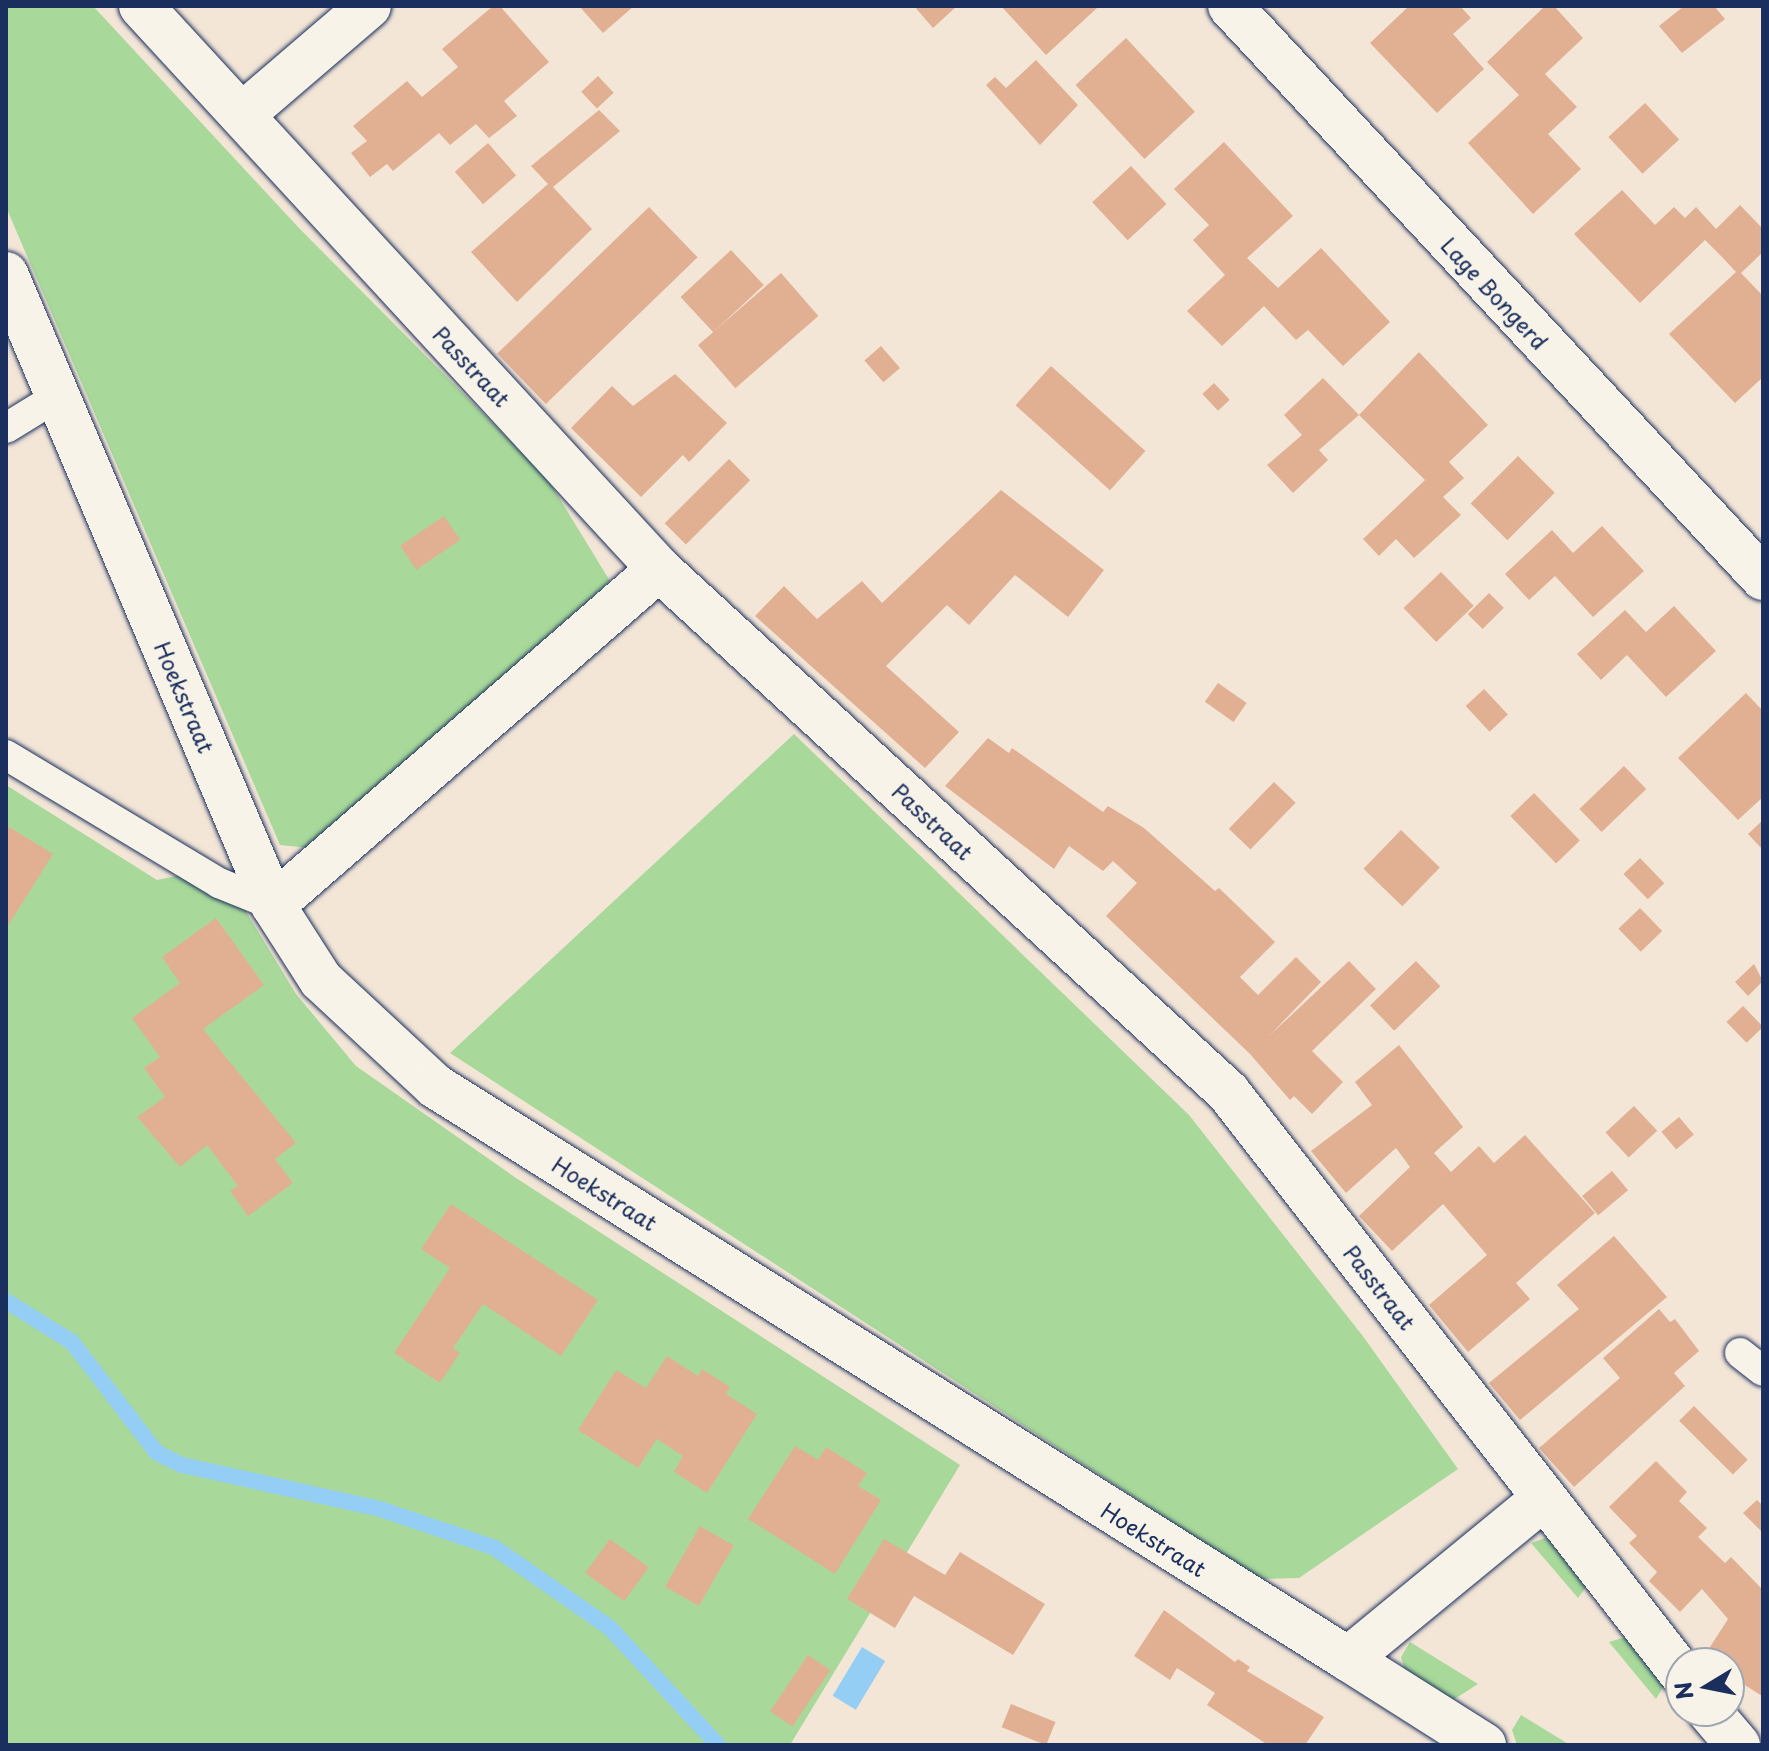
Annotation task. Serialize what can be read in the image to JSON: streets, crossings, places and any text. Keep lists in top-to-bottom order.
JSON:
{
  "streets": {
    "street": ["Lage Bongerd", "Passtraat", "Hoekstraat"]
  },
  "north": "left"
}
